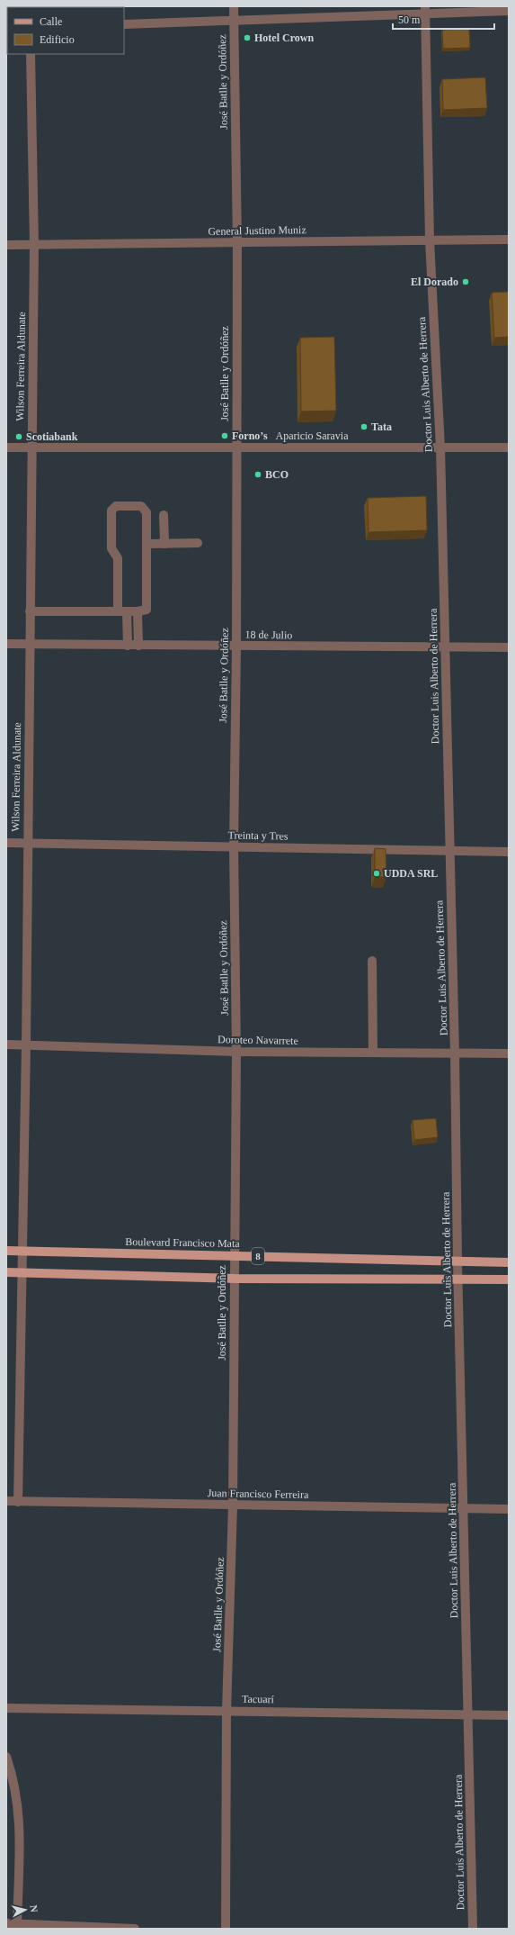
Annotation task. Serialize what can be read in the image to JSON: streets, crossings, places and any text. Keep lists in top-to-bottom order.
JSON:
{
  "streets": {
    "main road": ["Boulevard Francisco Mata", "8"],
    "street": [
      "José Batlle y Ordóñez",
      "General Justino Muniz",
      "Wilson Ferreira Aldunate",
      "Doctor Luis Alberto de Herrera",
      "Aparicio Saravia",
      "18 de Julio",
      "Treinta y Tres",
      "Doroteo Navarrete",
      "Juan Francisco Ferreira",
      "Tacuarí"
    ]
  },
  "crossings": [
    ["José Batlle y Ordóñez", "General Justino Muniz"],
    ["José Batlle y Ordóñez", "Aparicio Saravia"],
    ["José Batlle y Ordóñez", "18 de Julio"],
    ["José Batlle y Ordóñez", "Treinta y Tres"],
    ["José Batlle y Ordóñez", "Doroteo Navarrete"],
    ["José Batlle y Ordóñez", "Boulevard Francisco Mata"],
    ["José Batlle y Ordóñez", "8"],
    ["José Batlle y Ordóñez", "Juan Francisco Ferreira"],
    ["José Batlle y Ordóñez", "Tacuarí"],
    ["General Justino Muniz", "Wilson Ferreira Aldunate"],
    ["General Justino Muniz", "Doctor Luis Alberto de Herrera"],
    ["Wilson Ferreira Aldunate", "Aparicio Saravia"],
    ["Wilson Ferreira Aldunate", "18 de Julio"],
    ["Wilson Ferreira Aldunate", "Treinta y Tres"],
    ["Wilson Ferreira Aldunate", "Doroteo Navarrete"],
    ["Wilson Ferreira Aldunate", "Boulevard Francisco Mata"],
    ["Wilson Ferreira Aldunate", "8"],
    ["Wilson Ferreira Aldunate", "Juan Francisco Ferreira"],
    ["Doctor Luis Alberto de Herrera", "Aparicio Saravia"],
    ["Doctor Luis Alberto de Herrera", "18 de Julio"],
    ["Doctor Luis Alberto de Herrera", "Treinta y Tres"],
    ["Doctor Luis Alberto de Herrera", "Doroteo Navarrete"],
    ["Doctor Luis Alberto de Herrera", "Boulevard Francisco Mata"],
    ["Doctor Luis Alberto de Herrera", "8"],
    ["Doctor Luis Alberto de Herrera", "Juan Francisco Ferreira"],
    ["Doctor Luis Alberto de Herrera", "Tacuarí"]
  ],
  "places": [
    "Hotel Crown",
    "El Dorado",
    "Tata",
    "Forno’s",
    "Scotiabank",
    "BCO",
    "UDDA SRL"
  ],
  "legend": ["Calle", "Edificio"],
  "scale_bar": "50 m",
  "north": "right"
}
